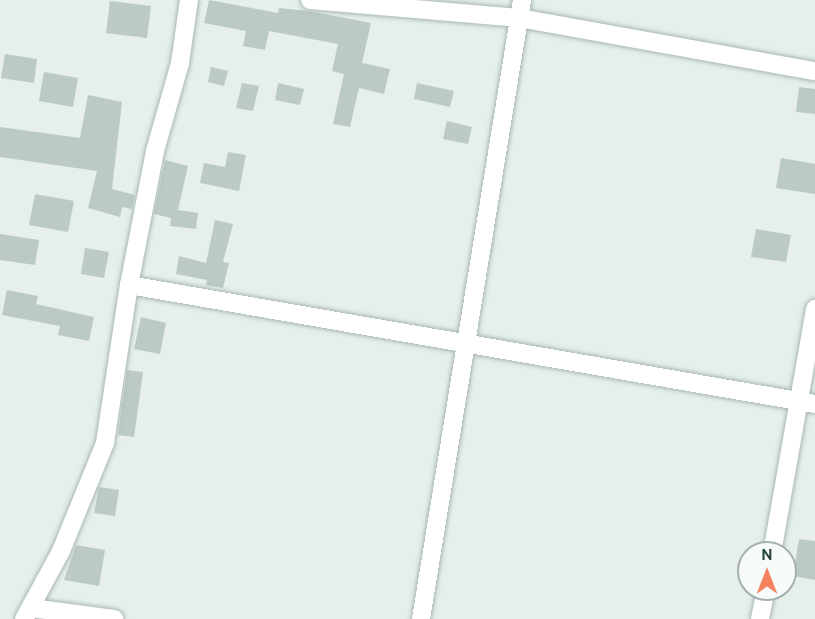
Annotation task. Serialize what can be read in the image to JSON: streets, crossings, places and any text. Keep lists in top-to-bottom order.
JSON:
{
  "north": "top"
}
